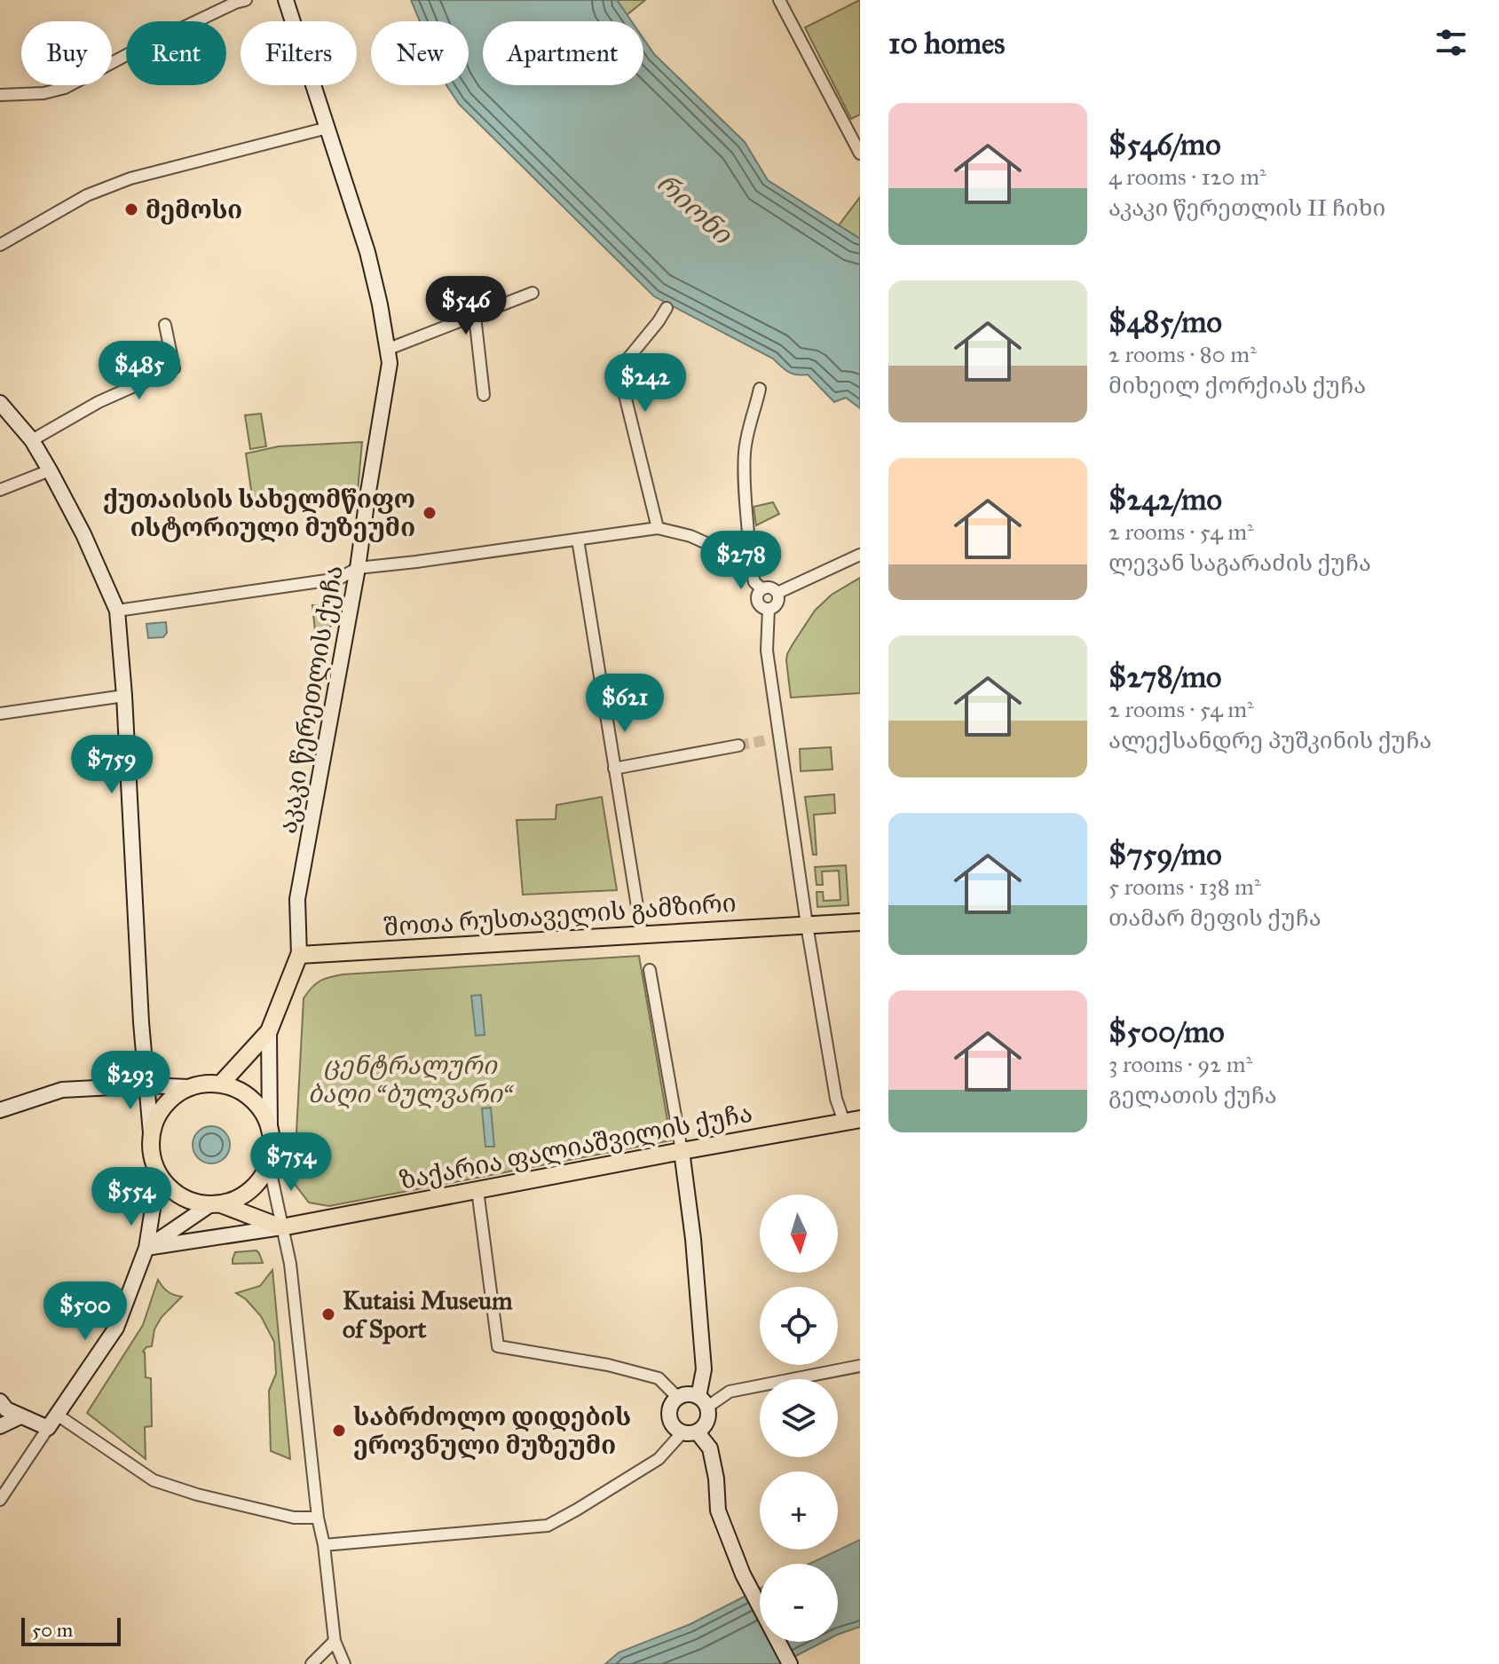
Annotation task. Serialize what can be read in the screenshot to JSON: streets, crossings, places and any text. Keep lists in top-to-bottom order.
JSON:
{
  "streets": {
    "main road": ["აკაკი წერეთლის ქუჩა", "შოთა რუსთაველის გამზირი", "ზაქარია ფალიაშვილის ქუჩა"]
  },
  "crossings": [
    ["აკაკი წერეთლის ქუჩა", "შოთა რუსთაველის გამზირი"]
  ],
  "water": ["რიონი"],
  "parks": ["ცენტრალური ბაღი “ბულვარი“"],
  "places": [
    "მემოსი",
    "ქუთაისის სახელმწიფო ისტორიული მუზეუმი",
    "Kutaisi Museum of Sport",
    "საბრძოლო დიდების ეროვნული მუზეუმი"
  ],
  "scale_bar": "50 m",
  "north": "bottom",
  "page": {
    "heading": "10 homes",
    "chip": [
      "Buy",
      "Rent",
      "Filters",
      "New",
      "Apartment"
    ],
    "list": [
      {
        "name": "$546/mo",
        "note": "4 rooms · 120 m² · აკაკი წერეთლის II ჩიხი"
      },
      {
        "name": "$485/mo",
        "note": "2 rooms · 80 m² · მიხეილ ქორქიას ქუჩა"
      },
      {
        "name": "$242/mo",
        "note": "2 rooms · 54 m² · ლევან საგარაძის ქუჩა"
      },
      {
        "name": "$278/mo",
        "note": "2 rooms · 54 m² · ალექსანდრე პუშკინის ქუჩა"
      },
      {
        "name": "$759/mo",
        "note": "5 rooms · 138 m² · თამარ მეფის ქუჩა"
      },
      {
        "name": "$500/mo",
        "note": "3 rooms · 92 m² · გელათის ქუჩა"
      }
    ],
    "price": [
      "$546",
      "$485",
      "$242",
      "$278",
      "$621",
      "$759",
      "$293",
      "$754",
      "$554",
      "$500"
    ],
    "map_buttons": ["+", "−"],
    "scale": "50 m"
  }
}
